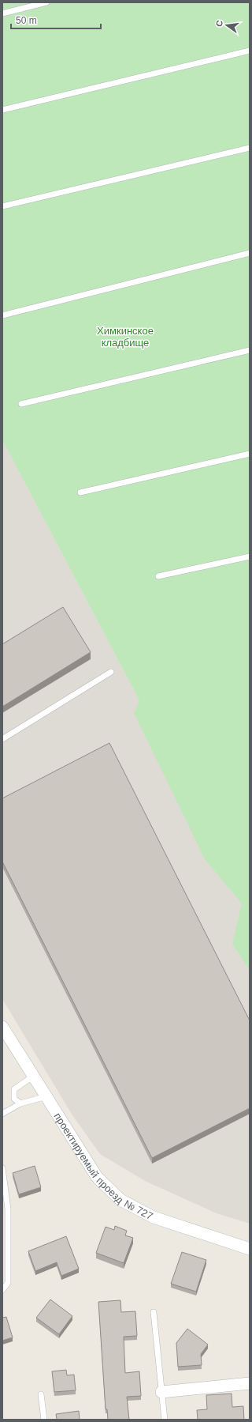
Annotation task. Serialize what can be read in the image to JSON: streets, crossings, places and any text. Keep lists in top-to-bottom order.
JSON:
{
  "streets": {
    "street": ["проектируемый проезд № 727"]
  },
  "parks": ["Химкинское кладбище"],
  "scale_bar": "50 m",
  "north": "left"
}
